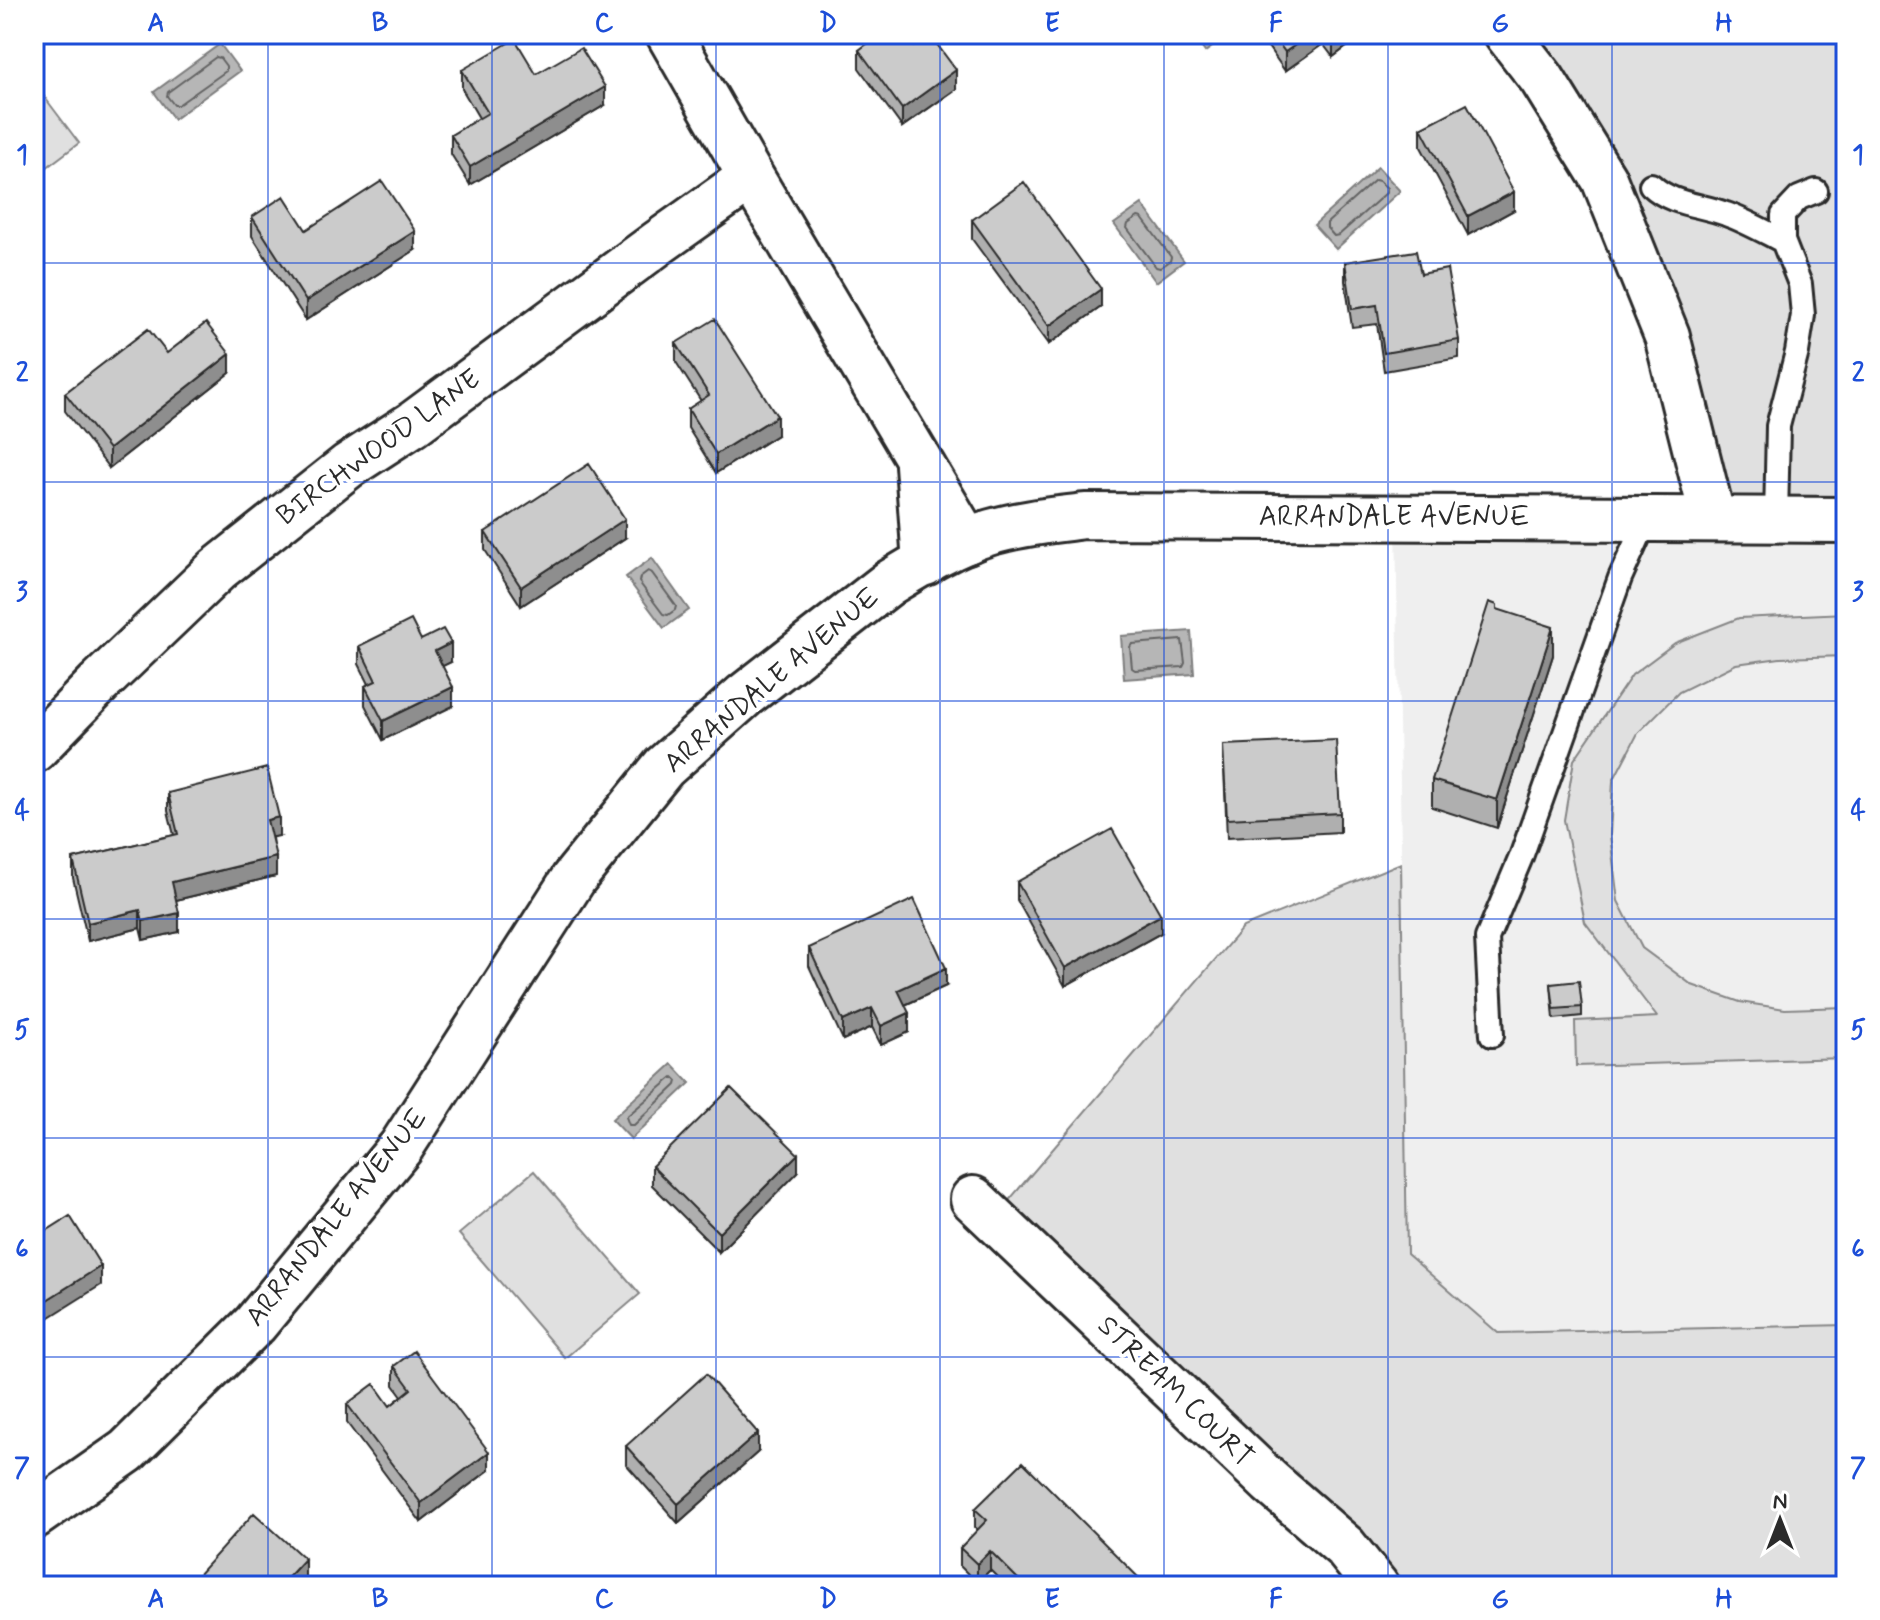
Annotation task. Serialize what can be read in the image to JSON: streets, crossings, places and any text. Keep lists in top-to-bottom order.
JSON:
{
  "streets": {
    "street": ["BIRCHWOOD LANE", "ARRANDALE AVENUE", "STREAM COURT"]
  },
  "north": "top",
  "grid": {
    "columns": [
      "A",
      "B",
      "C",
      "D",
      "E",
      "F",
      "G",
      "H"
    ],
    "rows": [
      "1",
      "2",
      "3",
      "4",
      "5",
      "6",
      "7"
    ]
  }
}
